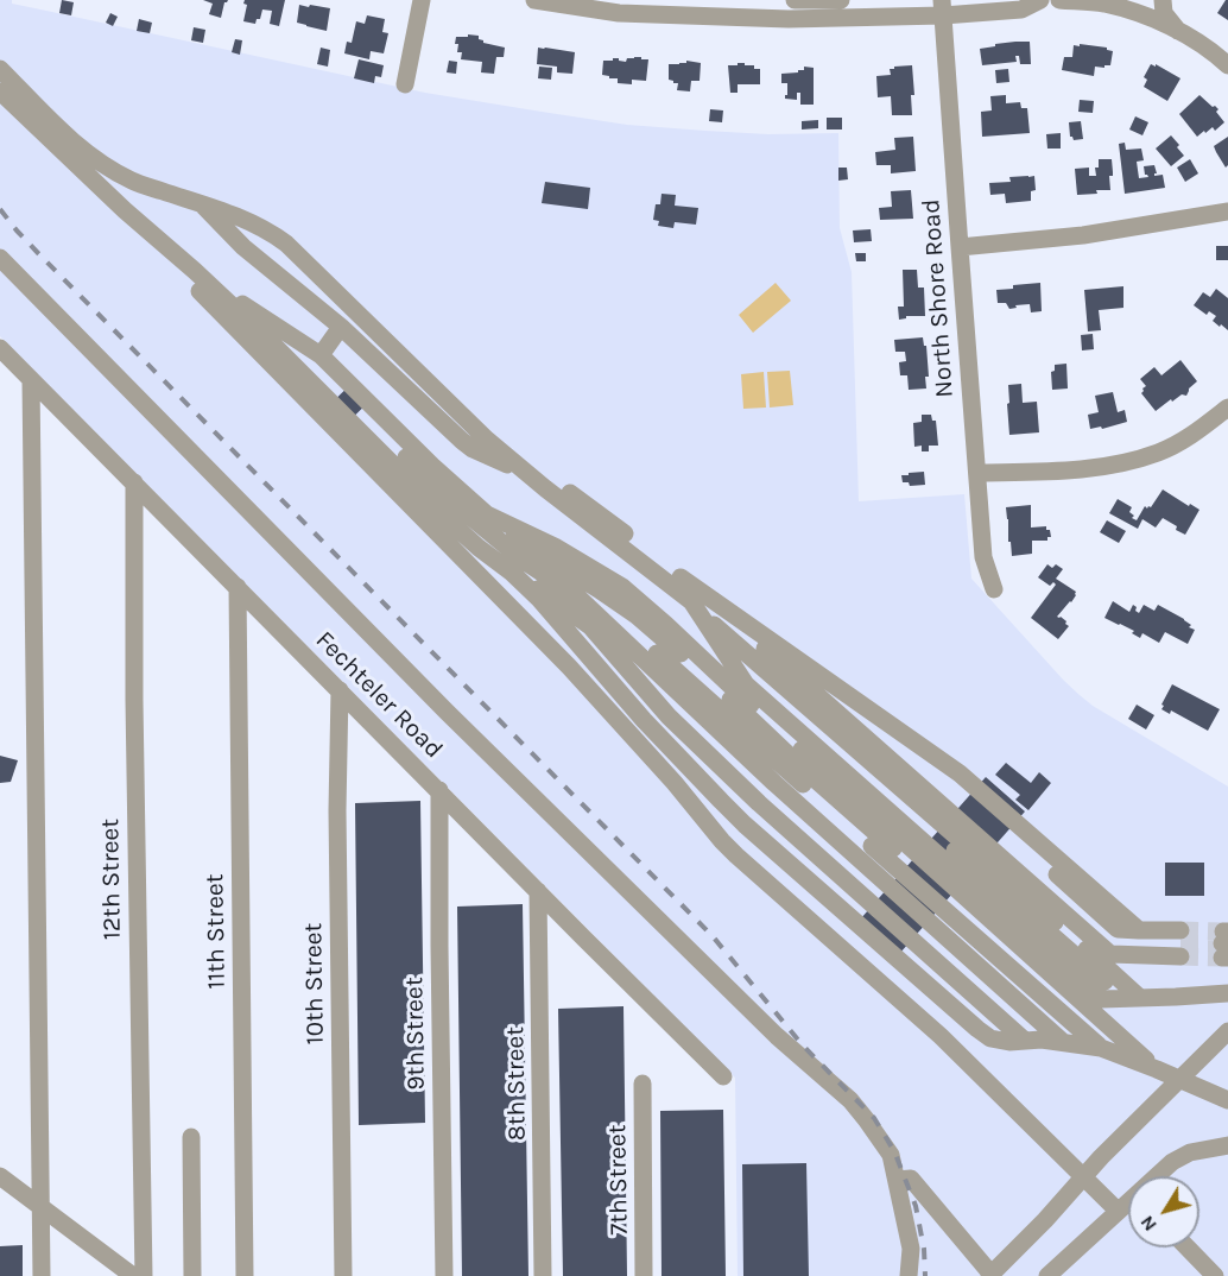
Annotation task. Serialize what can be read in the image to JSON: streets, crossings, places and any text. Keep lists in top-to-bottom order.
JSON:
{
  "streets": {
    "street": [
      "North Shore Road",
      "Fechteler Road",
      "12th Street",
      "11th Street",
      "10th Street",
      "9th Street",
      "8th Street",
      "7th Street"
    ]
  },
  "crossings": [
    ["Fechteler Road", "12th Street"],
    ["Fechteler Road", "11th Street"],
    ["Fechteler Road", "10th Street"],
    ["Fechteler Road", "9th Street"],
    ["Fechteler Road", "8th Street"]
  ],
  "north": "bottom left"
}
